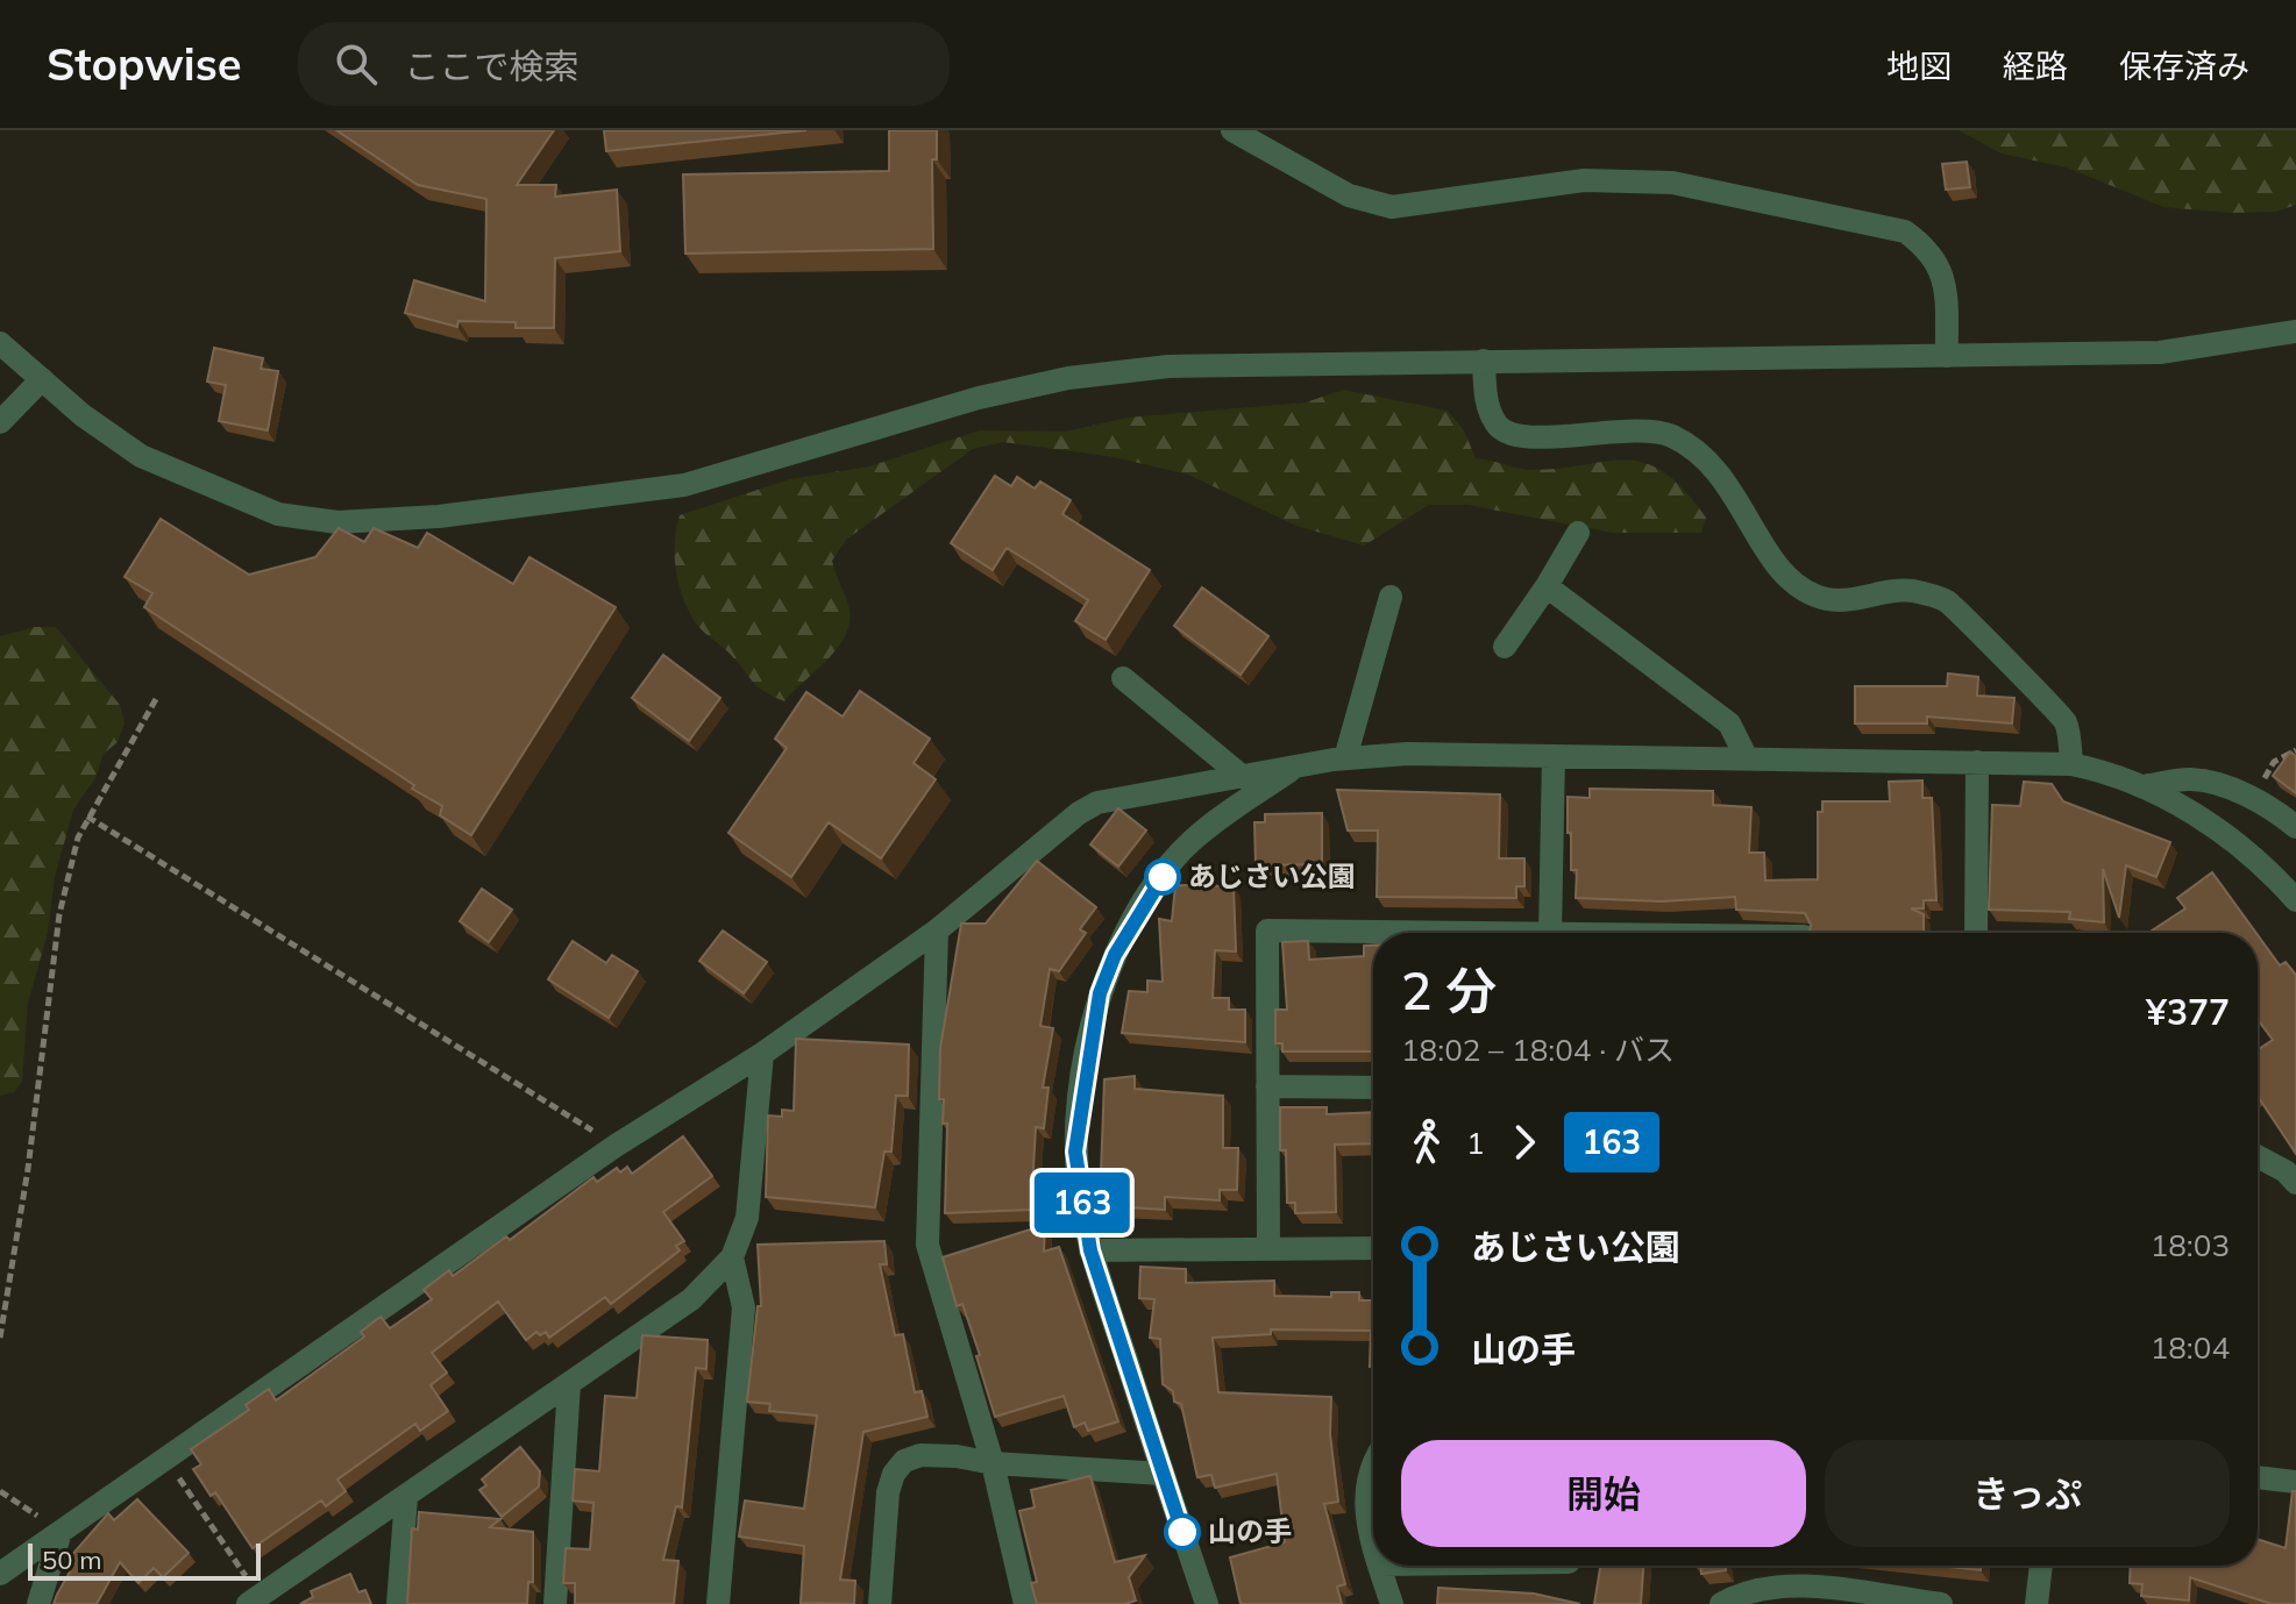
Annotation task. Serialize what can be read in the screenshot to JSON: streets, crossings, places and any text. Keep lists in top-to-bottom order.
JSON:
{
  "places": ["あじさい公園", "山の手"],
  "lines": ["bus line 163"],
  "scale_bar": "50 m",
  "page": {
    "header": "Stopwise",
    "search": "ここで検索",
    "nav": ["地図", "経路", "保存済み"],
    "on_map": "163",
    "heading": ["2 分", "18:02 – 18:04 · バス", "¥377"],
    "legs": ["1", "163"],
    "list": [
      {
        "name": "あじさい公園",
        "value": "18:03"
      },
      {
        "name": "山の手",
        "value": "18:04"
      }
    ],
    "buttons": ["開始", "きっぷ"],
    "scale": "50 m"
  }
}
